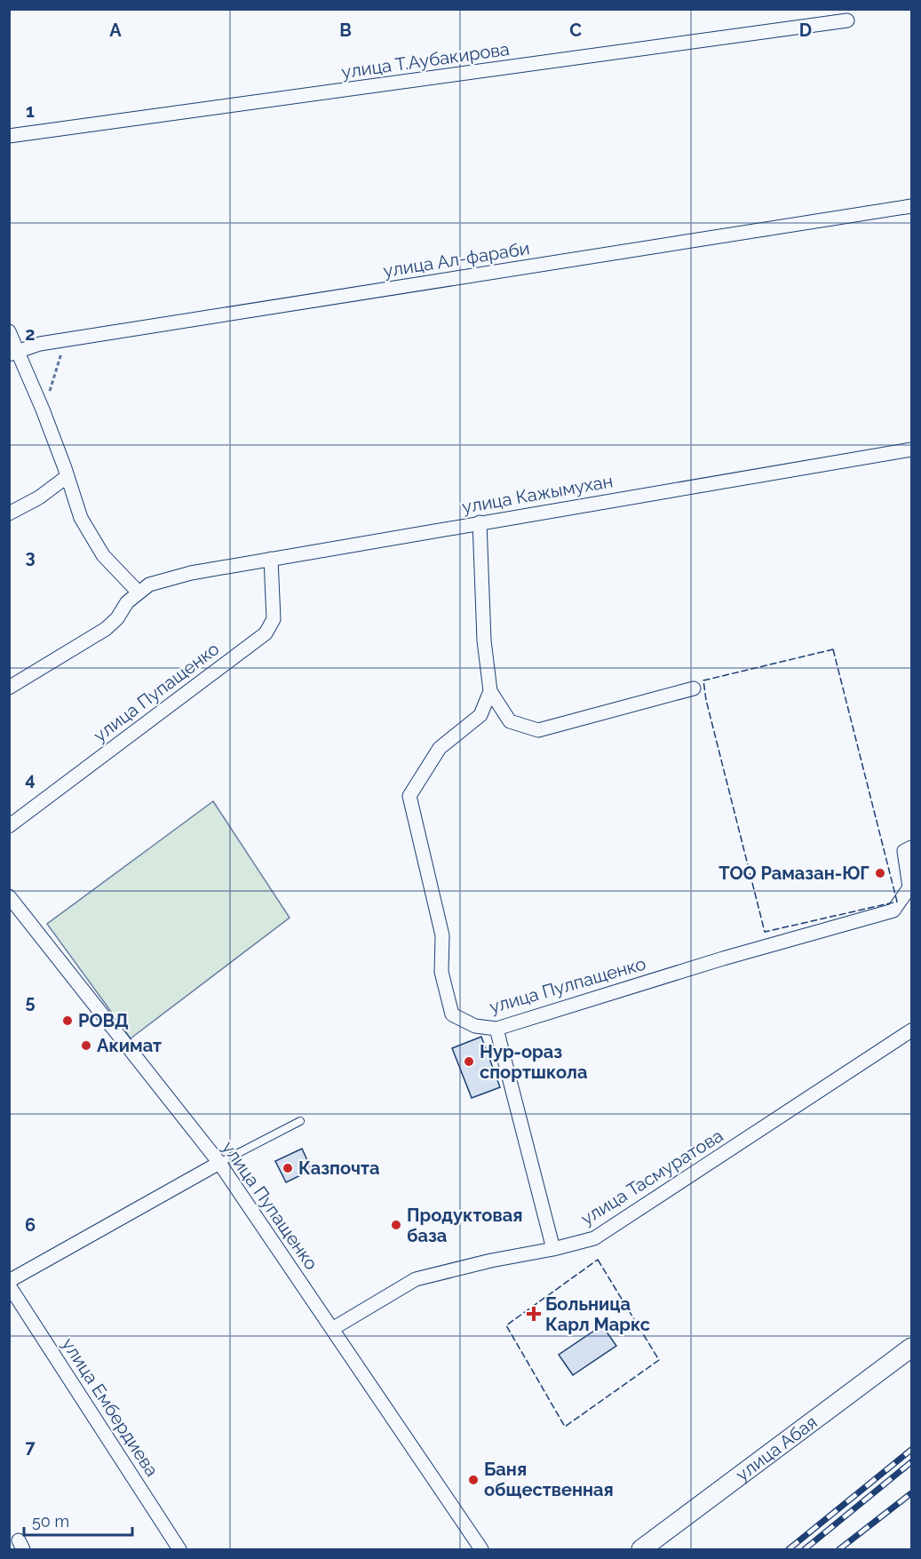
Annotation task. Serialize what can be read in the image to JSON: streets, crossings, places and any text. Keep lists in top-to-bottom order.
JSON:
{
  "streets": {
    "main road": ["улица Абая"],
    "street": [
      "улица Т.Аубакирова",
      "улица Ал-фараби",
      "улица Кажымухан",
      "улица Пупащенко",
      "улица Пулпащенко",
      "улица Тасмуратова",
      "улица Ембердиева"
    ]
  },
  "crossings": [
    ["улица Кажымухан", "улица Пупащенко"],
    ["улица Кажымухан", "улица Пулпащенко"],
    ["улица Пупащенко", "улица Тасмуратова"]
  ],
  "places": {
    "other": [
      "ТОО Рамазан-ЮГ",
      "РОВД",
      "Акимат",
      "Нур-ораз спортшкола",
      "Казпочта",
      "Продуктовая база",
      "Баня общественная"
    ],
    "health": ["Больница Карл Маркс"]
  },
  "scale_bar": "50 m",
  "grid": {
    "columns": [
      "A",
      "B",
      "C",
      "D"
    ],
    "rows": [
      "1",
      "2",
      "3",
      "4",
      "5",
      "6",
      "7"
    ]
  }
}
